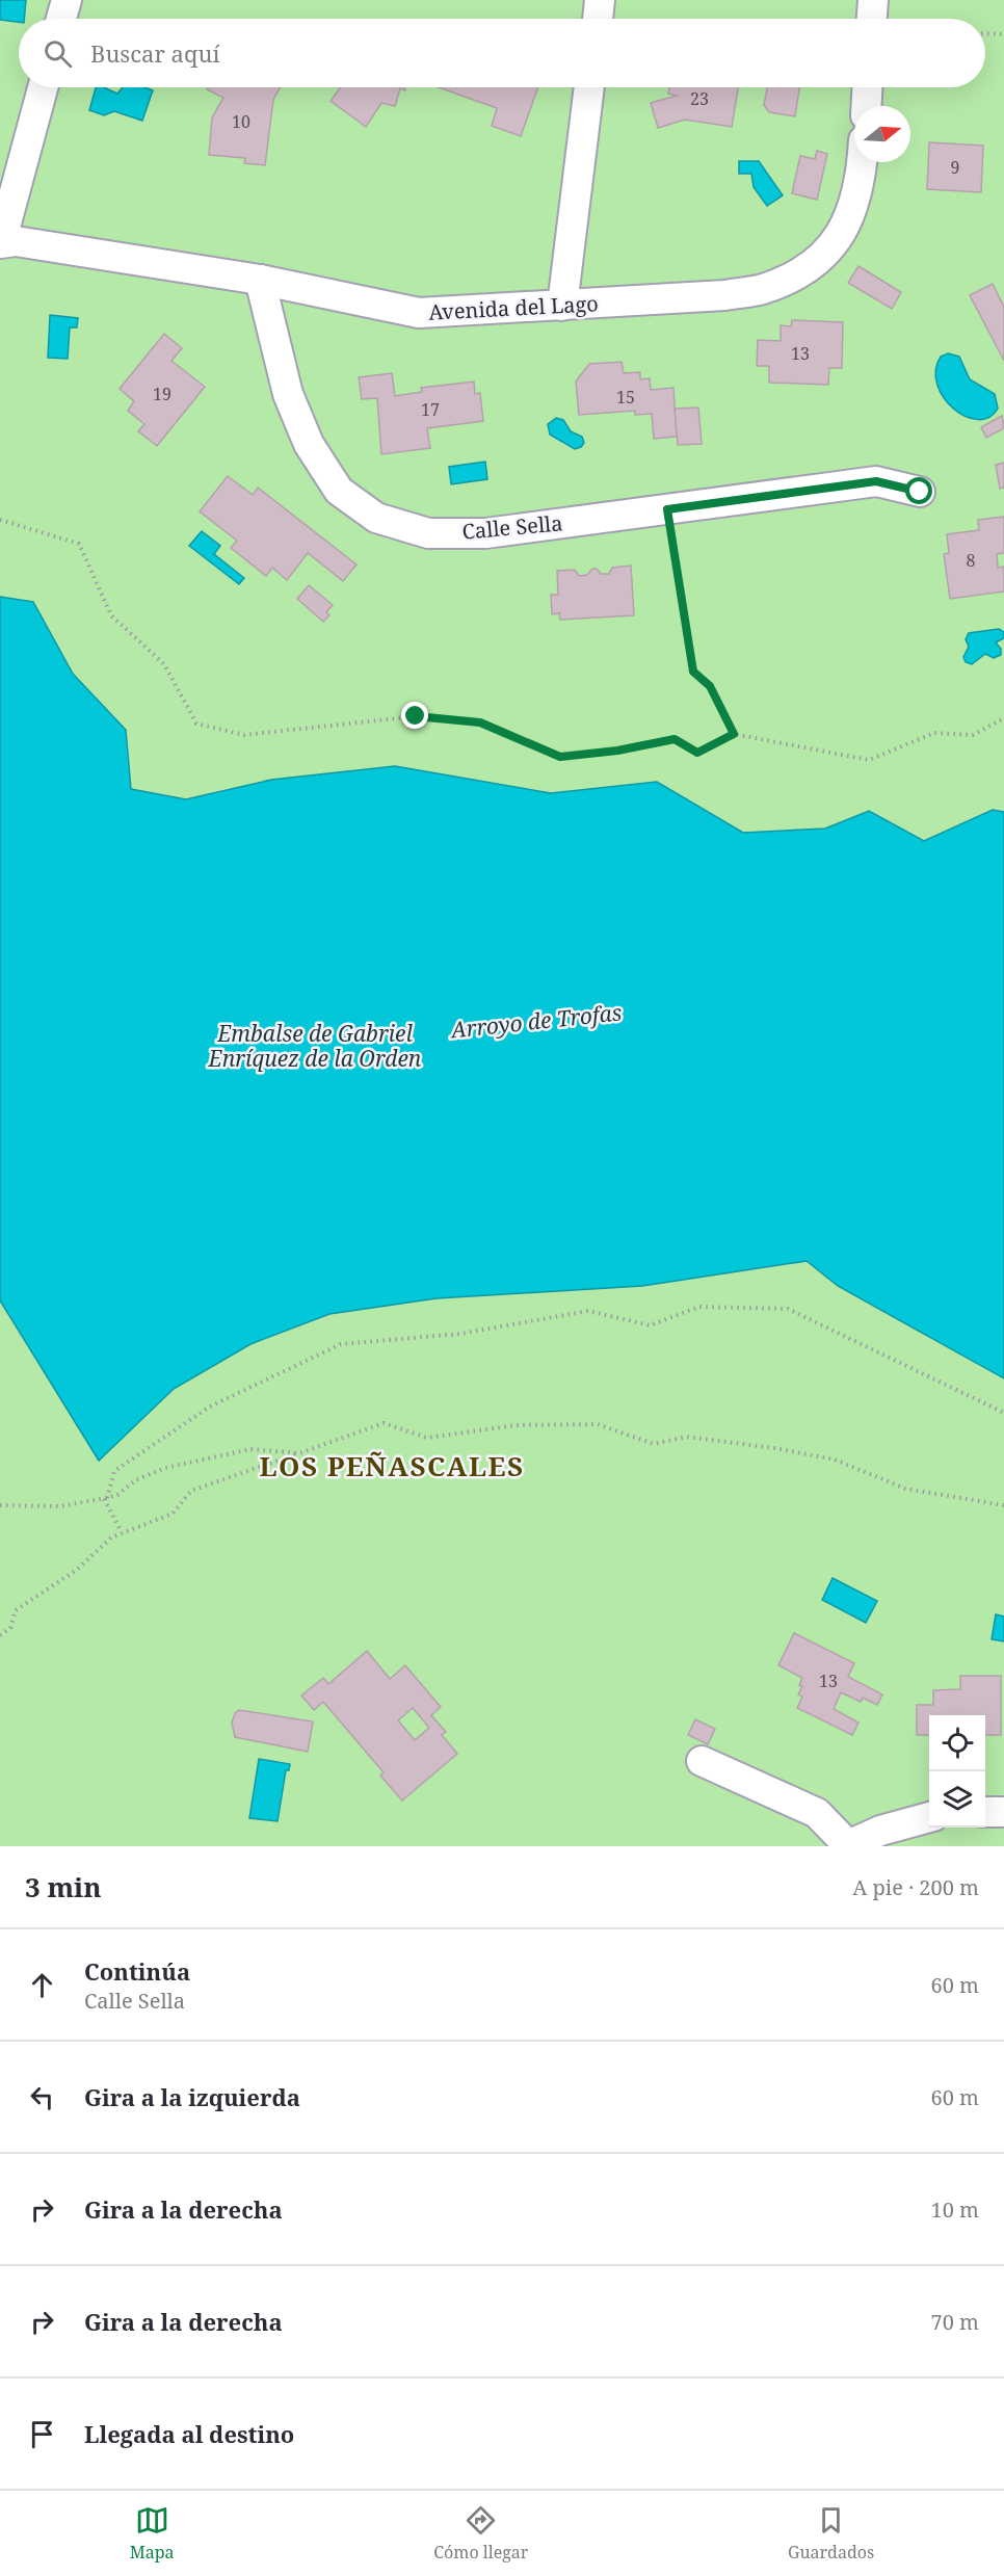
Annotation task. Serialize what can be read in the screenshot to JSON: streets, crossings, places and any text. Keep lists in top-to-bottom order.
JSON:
{
  "streets": {
    "street": ["Avenida del Lago", "Calle Sella"]
  },
  "crossings": [
    ["Avenida del Lago", "Calle Sella"]
  ],
  "districts": ["LOS PEÑASCALES"],
  "water": ["Arroyo de Trofas", "Embalse de Gabriel Enríquez de la Orden"],
  "house_numbers": [
    "23",
    "10",
    "9",
    "13",
    "19",
    "15",
    "17",
    "8",
    "13"
  ],
  "north": "right",
  "page": {
    "search": "Buscar aquí",
    "heading": ["3 min", "A pie · 200 m"],
    "list": [
      ["Continúa", "Calle Sella", "60 m"],
      ["Gira a la izquierda", "60 m"],
      ["Gira a la derecha", "10 m"],
      ["Gira a la derecha", "70 m"],
      "Llegada al destino"
    ],
    "nav": ["Mapa", "Cómo llegar", "Guardados"]
  }
}
